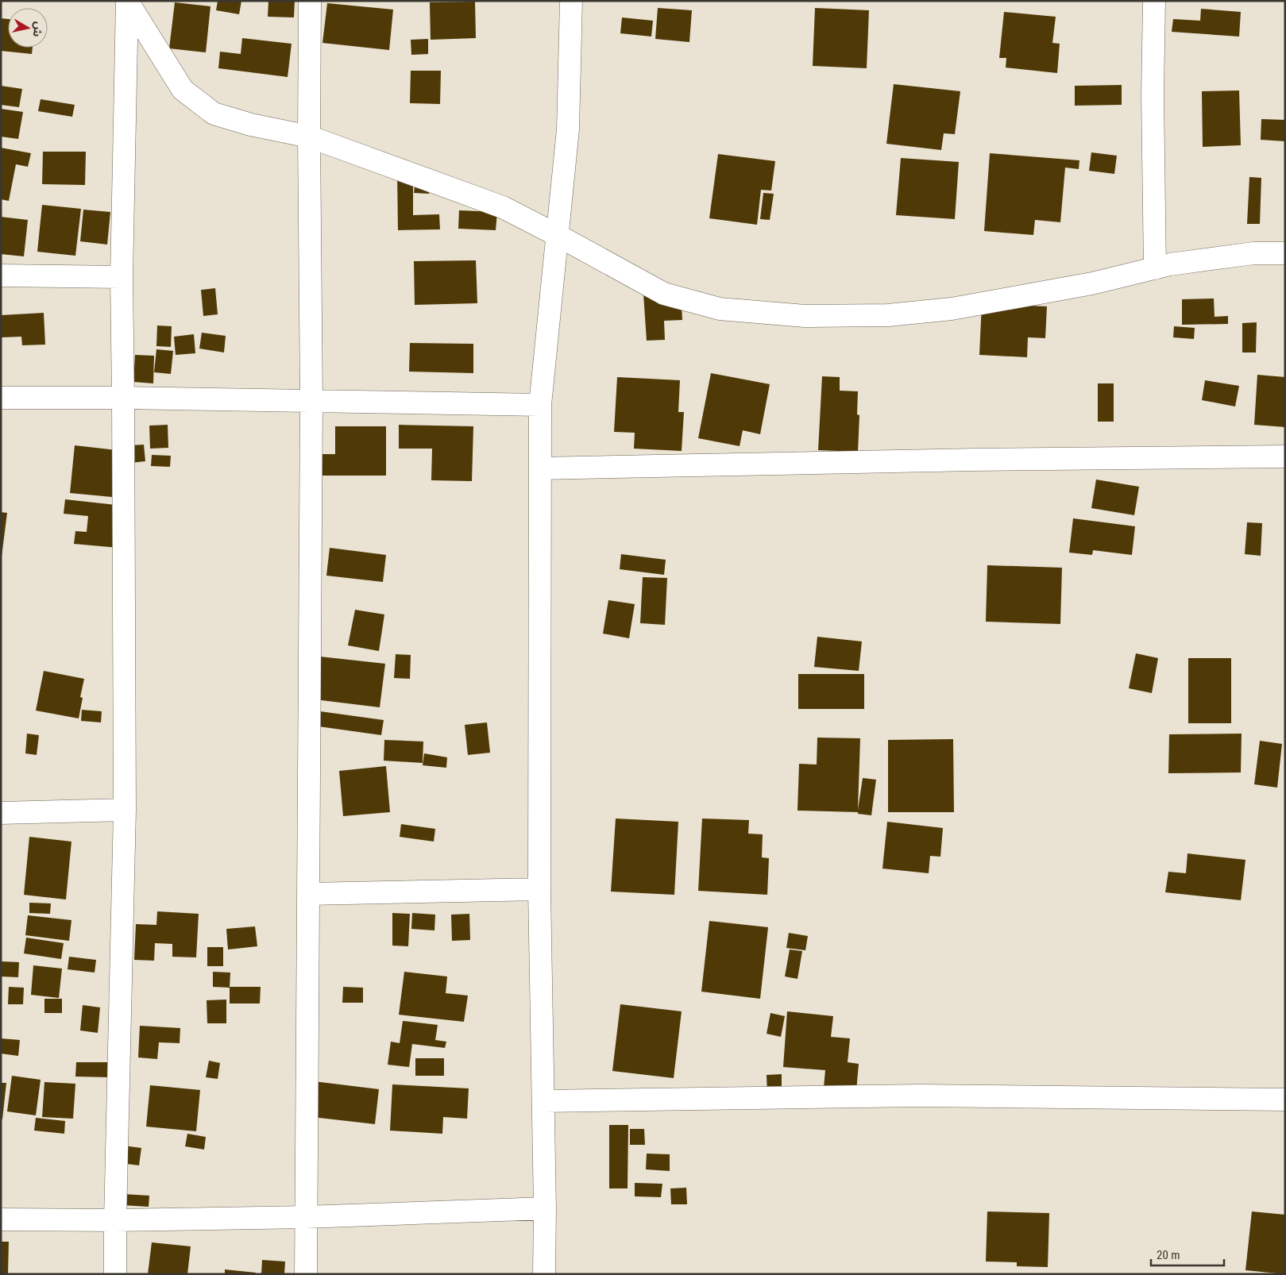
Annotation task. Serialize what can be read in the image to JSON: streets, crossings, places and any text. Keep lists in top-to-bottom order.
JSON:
{
  "scale_bar": "20 m",
  "north": "right"
}
